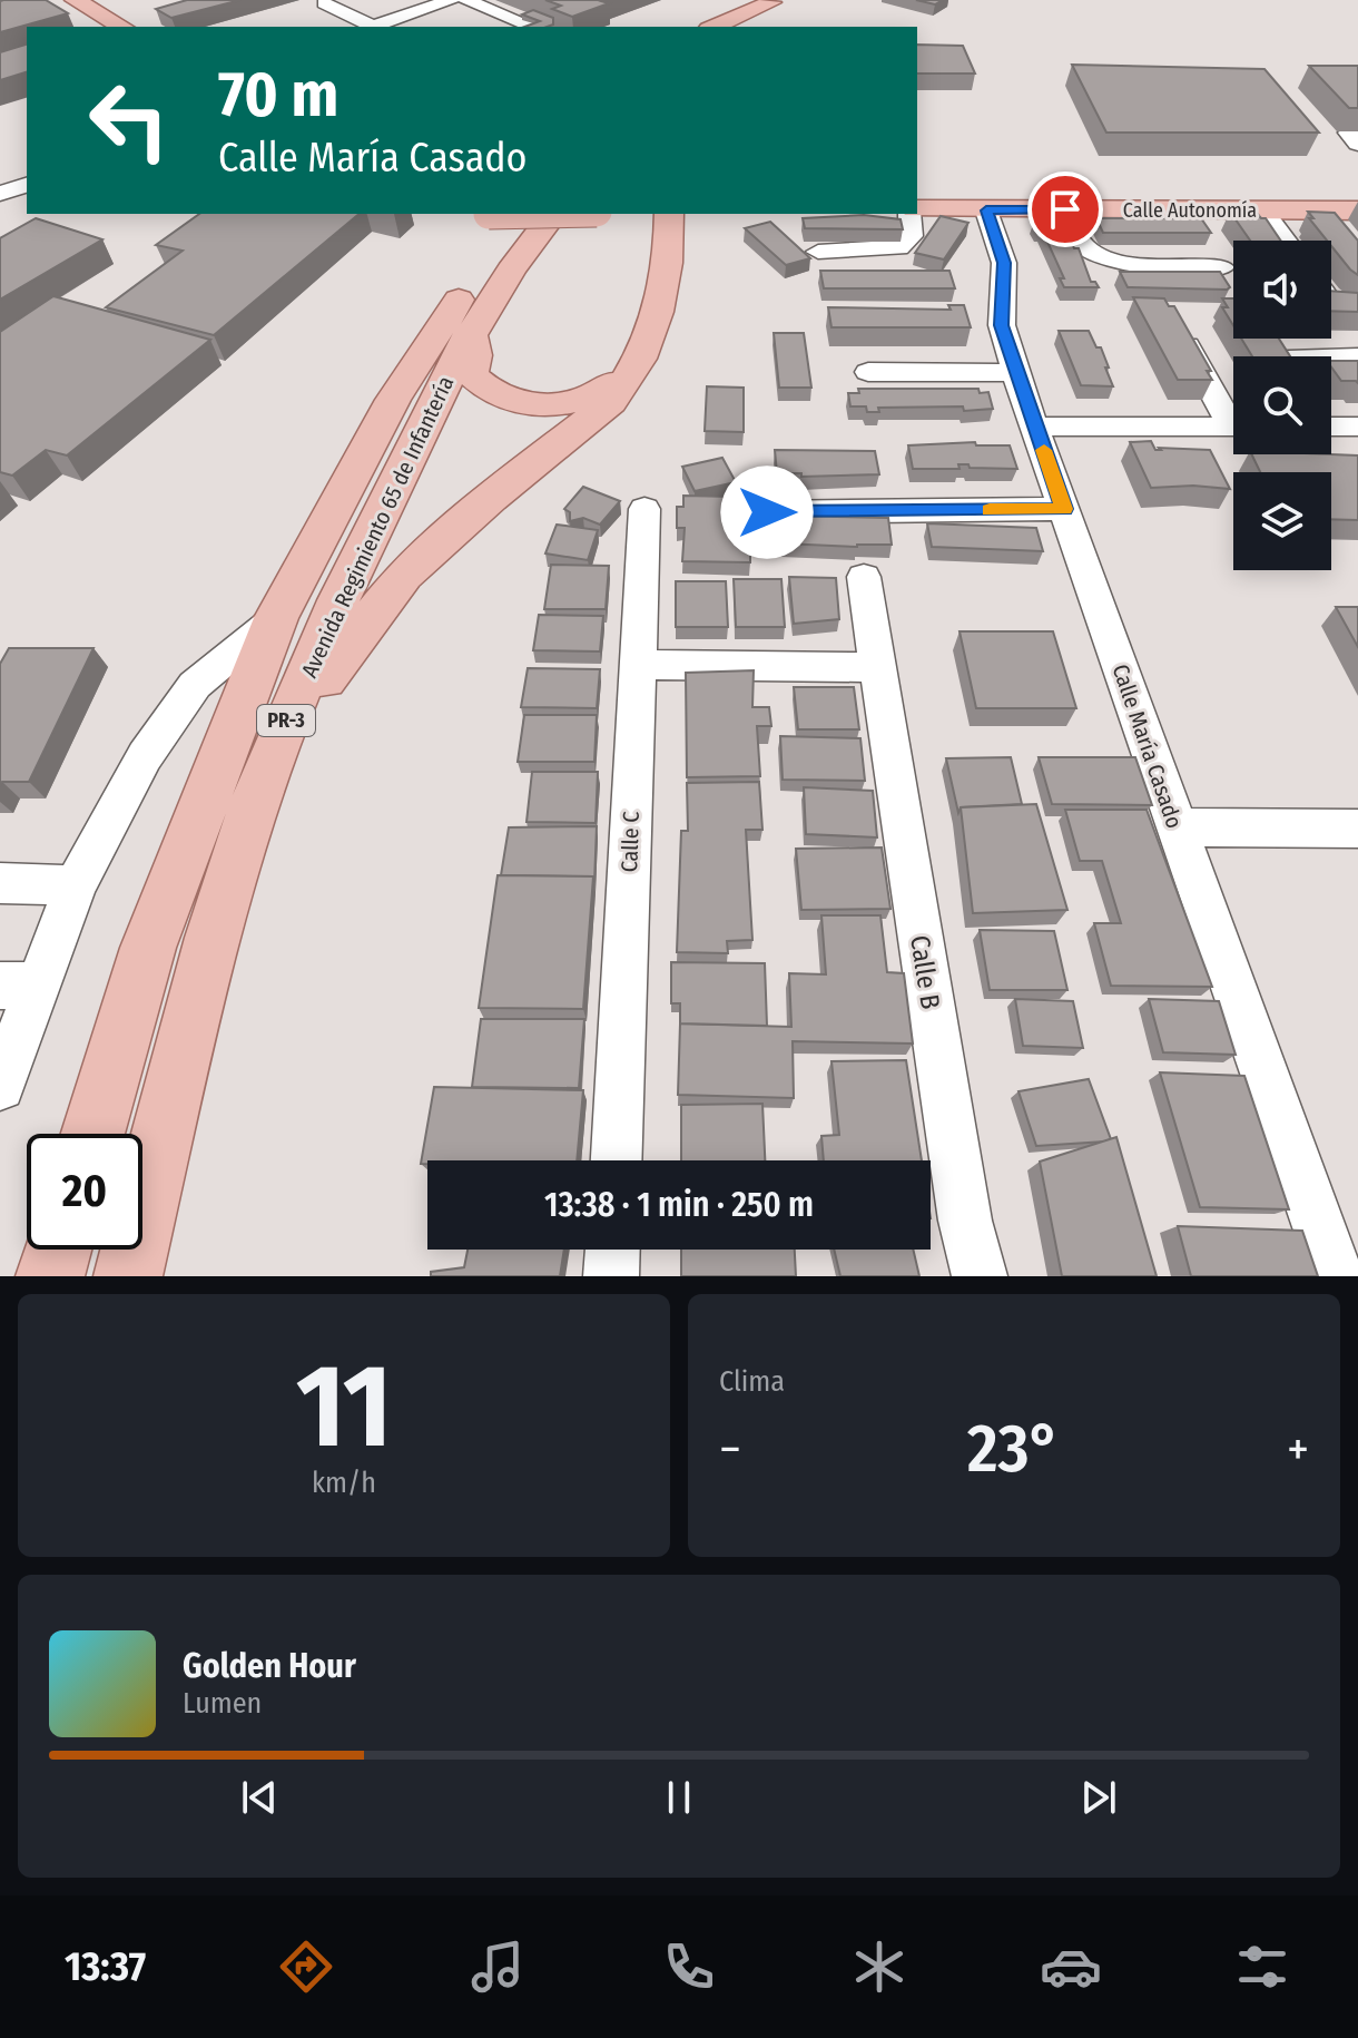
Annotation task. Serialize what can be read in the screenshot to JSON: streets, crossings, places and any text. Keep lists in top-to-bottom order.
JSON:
{
  "streets": {
    "main road": ["Calle Autonomía", "Avenida Regimiento 65 de Infantería", "PR-3"],
    "street": ["Calle María Casado", "Calle C", "Calle B"]
  },
  "crossings": [
    ["Calle Autonomía", "Calle María Casado"]
  ],
  "page": {
    "turn": ["70 m", "Calle María Casado"],
    "limit": "20",
    "trip": "13:38 · 1 min · 250 m",
    "tile": [
      ["11", "km/h"],
      "Clima"
    ],
    "heat": ["−", "23°", "+"],
    "song": ["Golden Hour", "Lumen"],
    "tabs": "13:37"
  }
}
